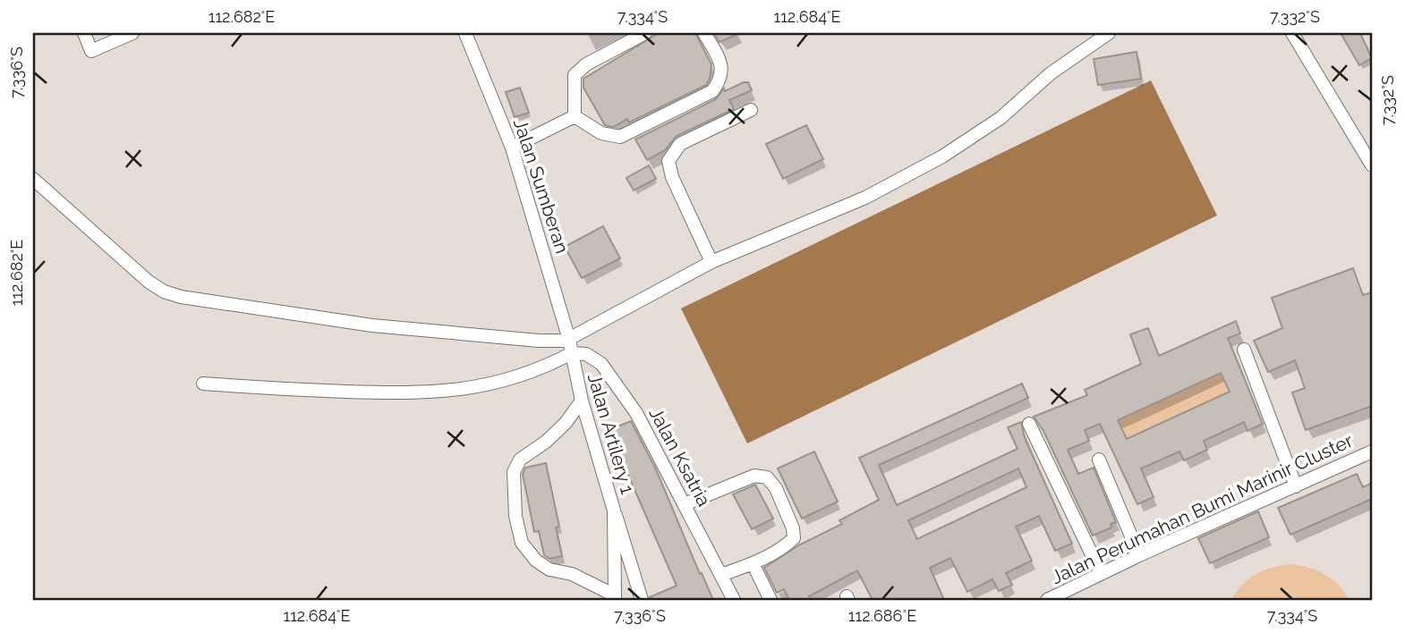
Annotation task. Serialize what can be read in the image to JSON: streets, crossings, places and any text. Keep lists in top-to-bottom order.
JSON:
{
  "streets": {
    "street": [
      "Jalan Sumberan",
      "Jalan Artilery 1",
      "Jalan Ksatria",
      "Jalan Perumahan Bumi Marinir Cluster"
    ]
  },
  "crossings": [
    ["Jalan Sumberan", "Jalan Artilery 1"],
    ["Jalan Sumberan", "Jalan Ksatria"],
    ["Jalan Artilery 1", "Jalan Ksatria"]
  ],
  "coordinates": [
    "112.682°E",
    "7.334°S",
    "112.684°E",
    "7.332°S",
    "7.336°S",
    "112.686°E"
  ]
}
